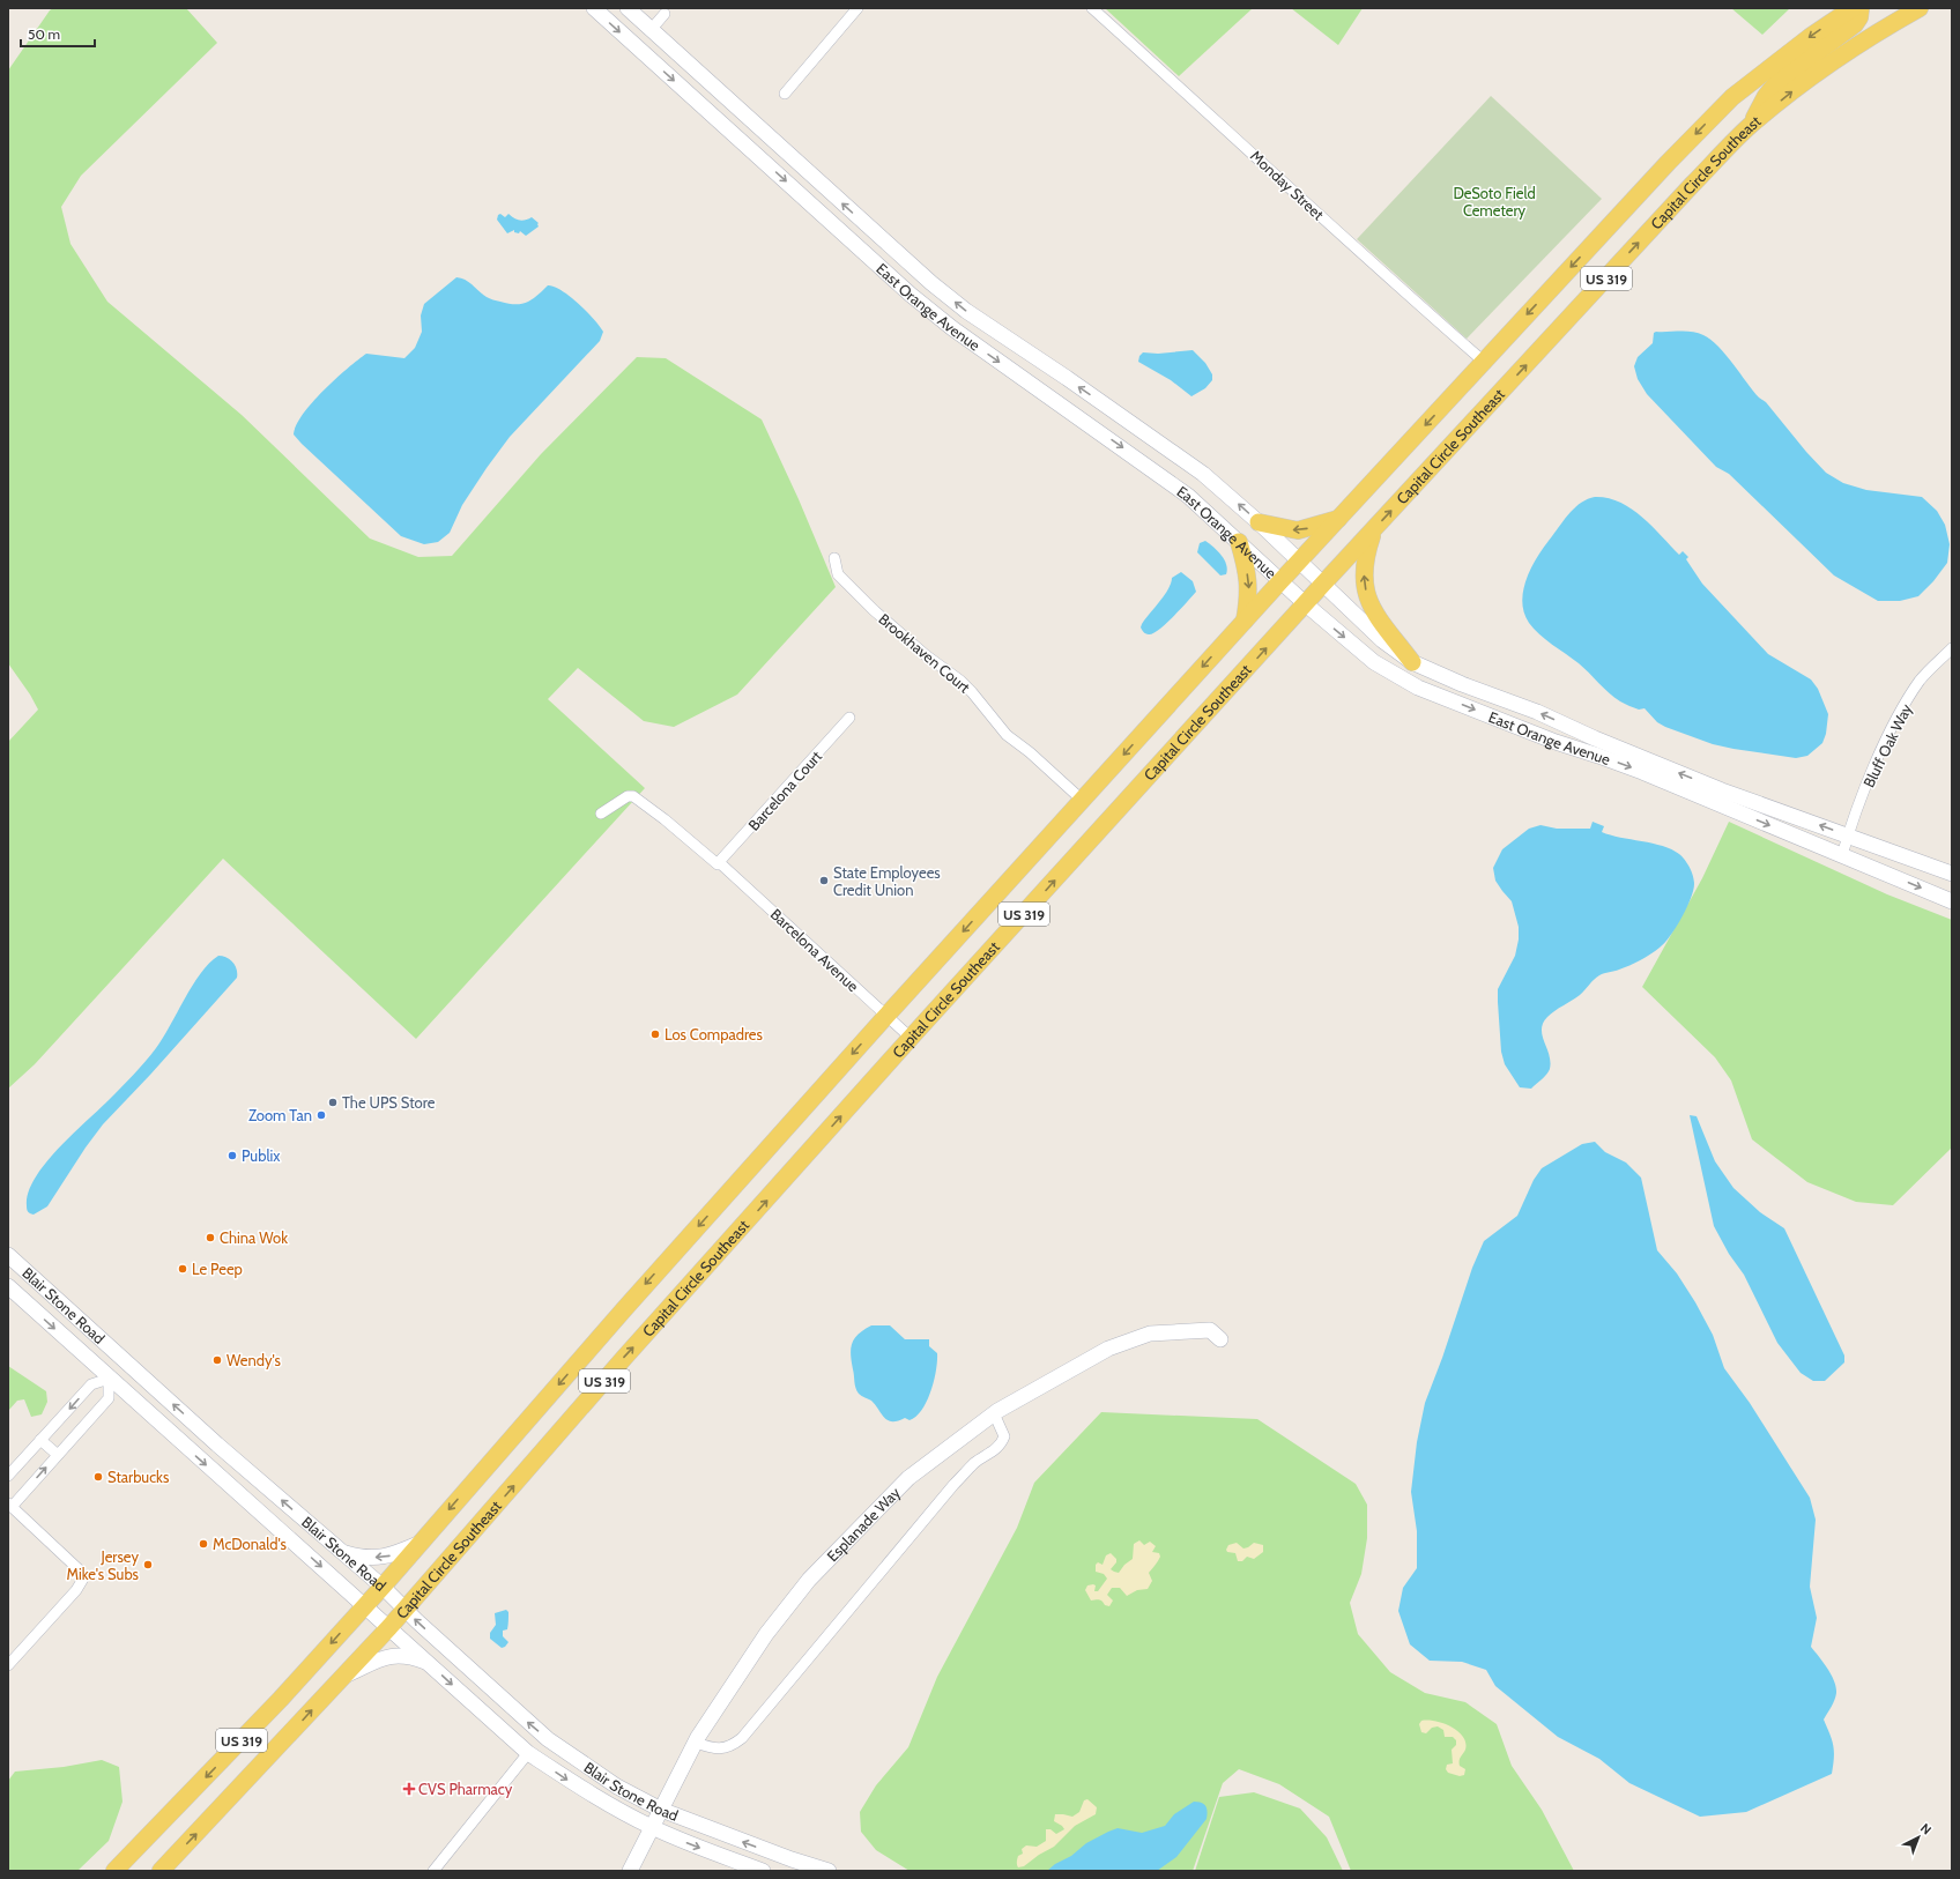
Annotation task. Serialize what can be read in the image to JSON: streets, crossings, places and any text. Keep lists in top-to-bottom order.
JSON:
{
  "streets": {
    "main road": ["Capital Circle Southeast", "US 319"],
    "street": [
      "Monday Street",
      "East Orange Avenue",
      "Brookhaven Court",
      "Bluff Oak Way",
      "Barcelona Court",
      "Barcelona Avenue",
      "Blair Stone Road",
      "Esplanade Way"
    ]
  },
  "crossings": [
    ["Capital Circle Southeast", "East Orange Avenue"],
    ["Capital Circle Southeast", "Barcelona Avenue"],
    ["Capital Circle Southeast", "Blair Stone Road"],
    ["Monday Street", "US 319"],
    ["US 319", "East Orange Avenue"],
    ["US 319", "Brookhaven Court"],
    ["US 319", "Barcelona Avenue"],
    ["US 319", "Blair Stone Road"],
    ["East Orange Avenue", "Bluff Oak Way"],
    ["Barcelona Court", "Barcelona Avenue"],
    ["Blair Stone Road", "Esplanade Way"]
  ],
  "parks": ["DeSoto Field Cemetery"],
  "places": {
    "other": [
      "State Employees Credit Union",
      "Los Compadres",
      "The UPS Store",
      "Zoom Tan",
      "Publix",
      "China Wok",
      "Le Peep",
      "Wendy's",
      "Starbucks",
      "McDonald's",
      "Jersey Mike's Subs"
    ],
    "health": ["CVS Pharmacy"]
  },
  "scale_bar": "50 m",
  "north": "top right"
}
